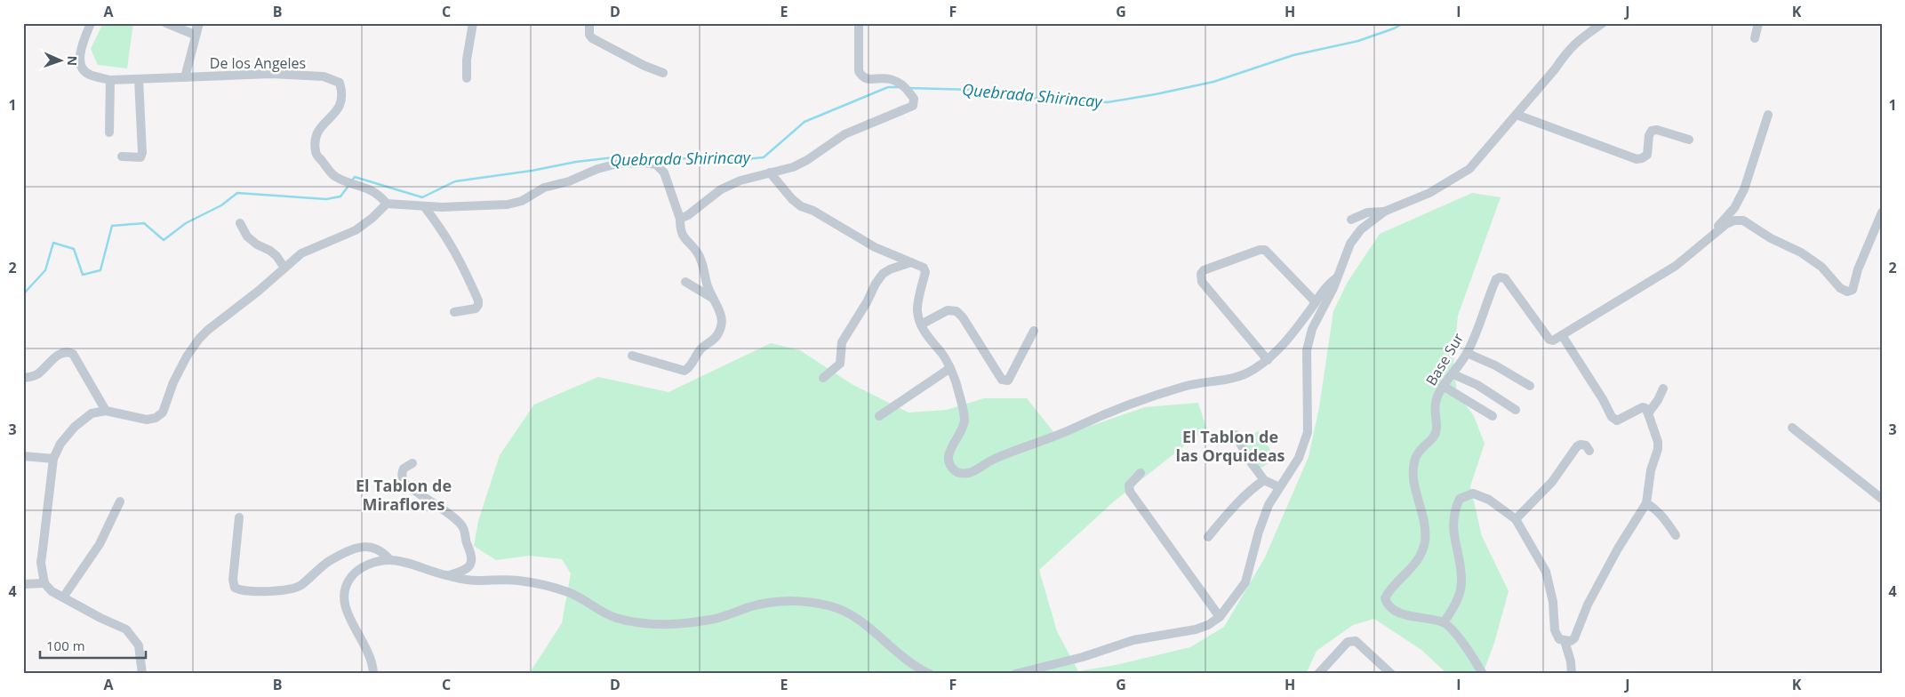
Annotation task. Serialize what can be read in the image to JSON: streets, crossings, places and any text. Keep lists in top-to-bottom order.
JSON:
{
  "streets": {
    "street": ["De los Angeles", "Base Sur"]
  },
  "districts": ["El Tablon de las Orquideas", "El Tablon de Miraflores"],
  "water": ["Quebrada Shirincay"],
  "scale_bar": "100 m",
  "north": "right",
  "grid": {
    "columns": [
      "A",
      "B",
      "C",
      "D",
      "E",
      "F",
      "G",
      "H",
      "I",
      "J",
      "K"
    ],
    "rows": [
      "1",
      "2",
      "3",
      "4"
    ]
  }
}
